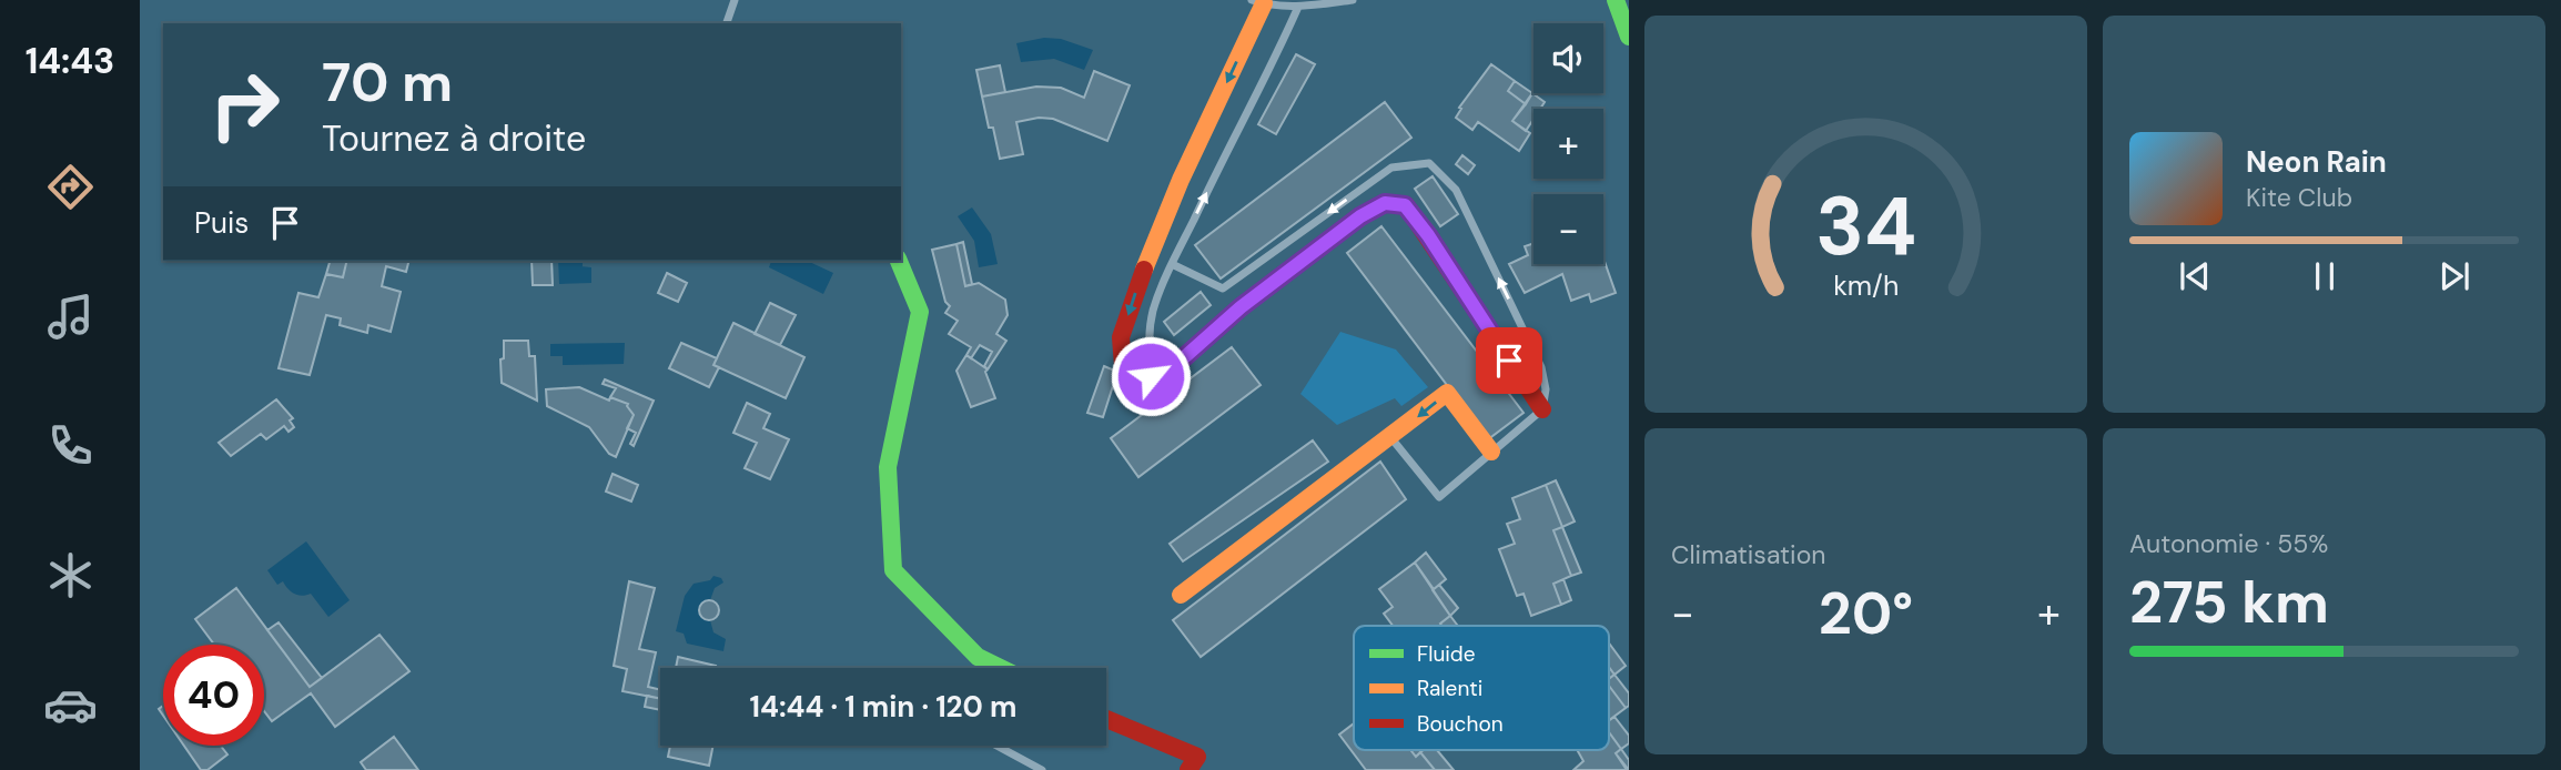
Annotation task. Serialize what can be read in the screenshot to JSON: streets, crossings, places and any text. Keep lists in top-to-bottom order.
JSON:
{
  "legend": ["Fluide", "Ralenti", "Bouchon"],
  "page": {
    "tabs": "14:43",
    "map_buttons": ["+", "−"],
    "turn": ["70 m", "Tournez à droite"],
    "song": ["Neon Rain", "Kite Club"],
    "then": "Puis",
    "tile": [
      "Climatisation",
      ["Autonomie · 55%", "275 km"]
    ],
    "heat": ["−", "20°", "+"],
    "limit": "40",
    "trip": "14:44 · 1 min · 120 m",
    "gauge": ["34", "km/h"]
  }
}
